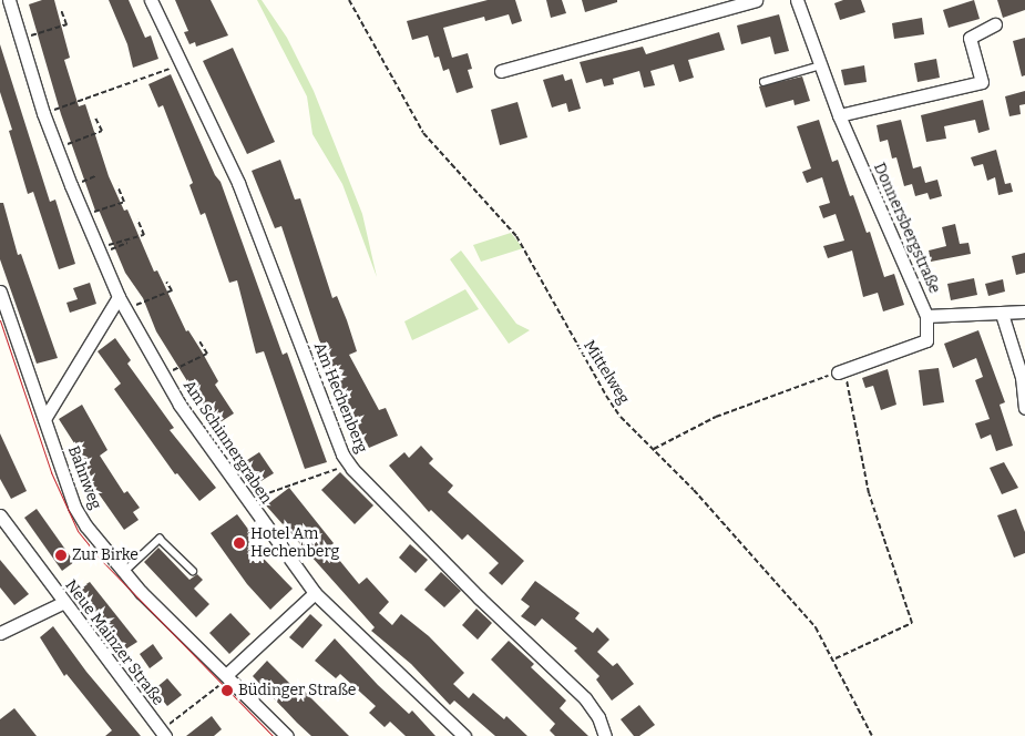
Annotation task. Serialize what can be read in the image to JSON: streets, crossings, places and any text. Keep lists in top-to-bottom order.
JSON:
{
  "streets": {
    "street": [
      "Donnersbergstraße",
      "Am Hechenberg",
      "Am Schinnergraben",
      "Bahnweg",
      "Neue Mainzer Straße"
    ],
    "path": ["Mittelweg"]
  },
  "places": ["Hotel Am Hechenberg", "Zur Birke", "Büdinger Straße"]
}
